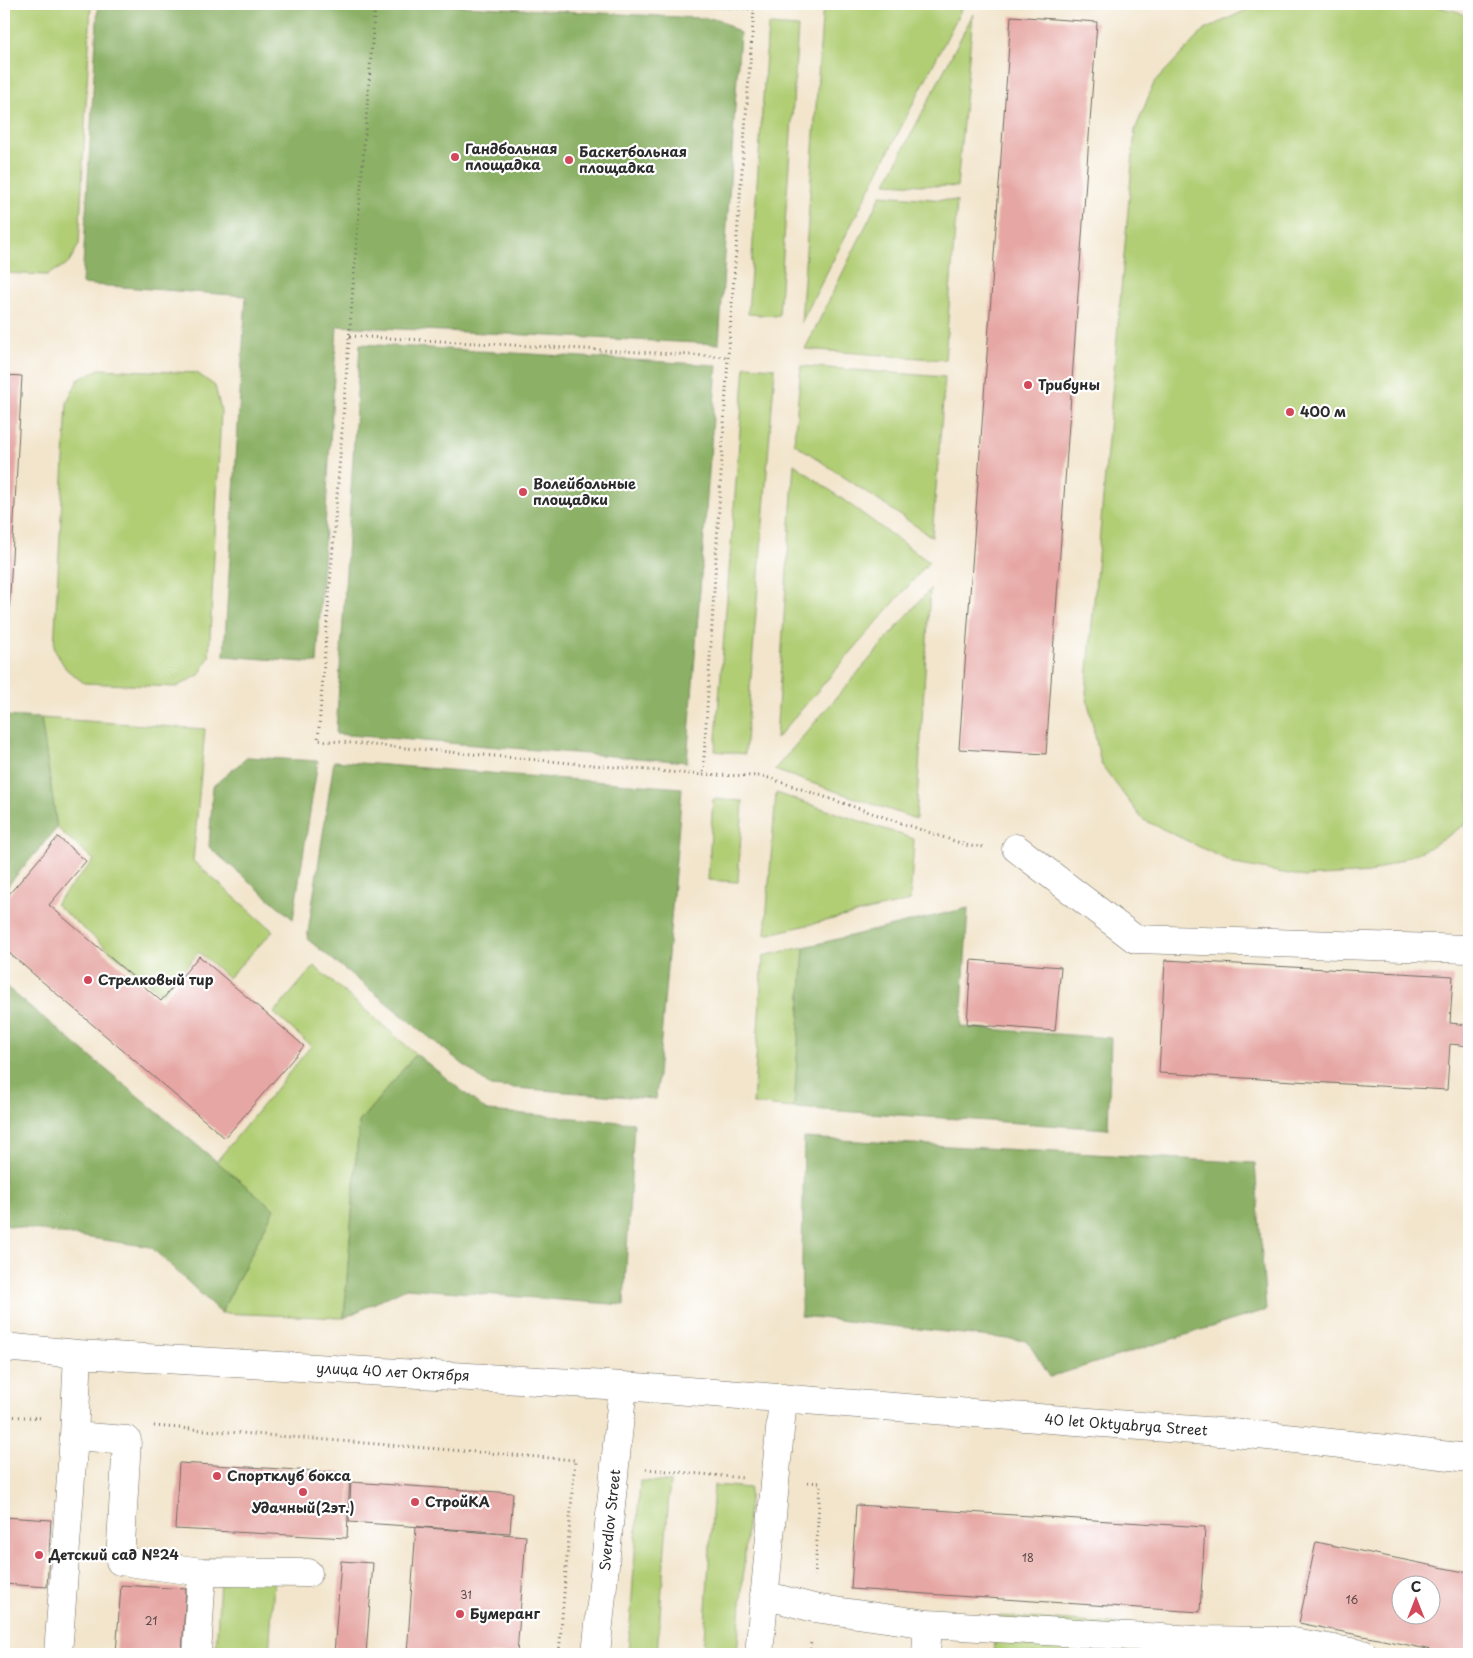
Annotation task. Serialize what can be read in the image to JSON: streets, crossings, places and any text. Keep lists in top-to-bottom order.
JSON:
{
  "streets": {
    "street": ["улица 40 лет Октября", "40 let Oktyabrya Street", "Sverdlov Street"]
  },
  "crossings": [
    ["улица 40 лет Октября", "40 let Oktyabrya Street"],
    ["улица 40 лет Октября", "Sverdlov Street"]
  ],
  "places": [
    "Гандбольная площадка",
    "Баскетбольная площадка",
    "Трибуны",
    "400 м",
    "Волейбольные площадки",
    "Стрелковый тир",
    "Спортклуб бокса",
    "Удачный(2эт.)",
    "СтройКА",
    "Детский сад №24",
    "Бумеранг"
  ],
  "house_numbers": [
    "18",
    "31",
    "16",
    "21"
  ],
  "north": "top"
}
